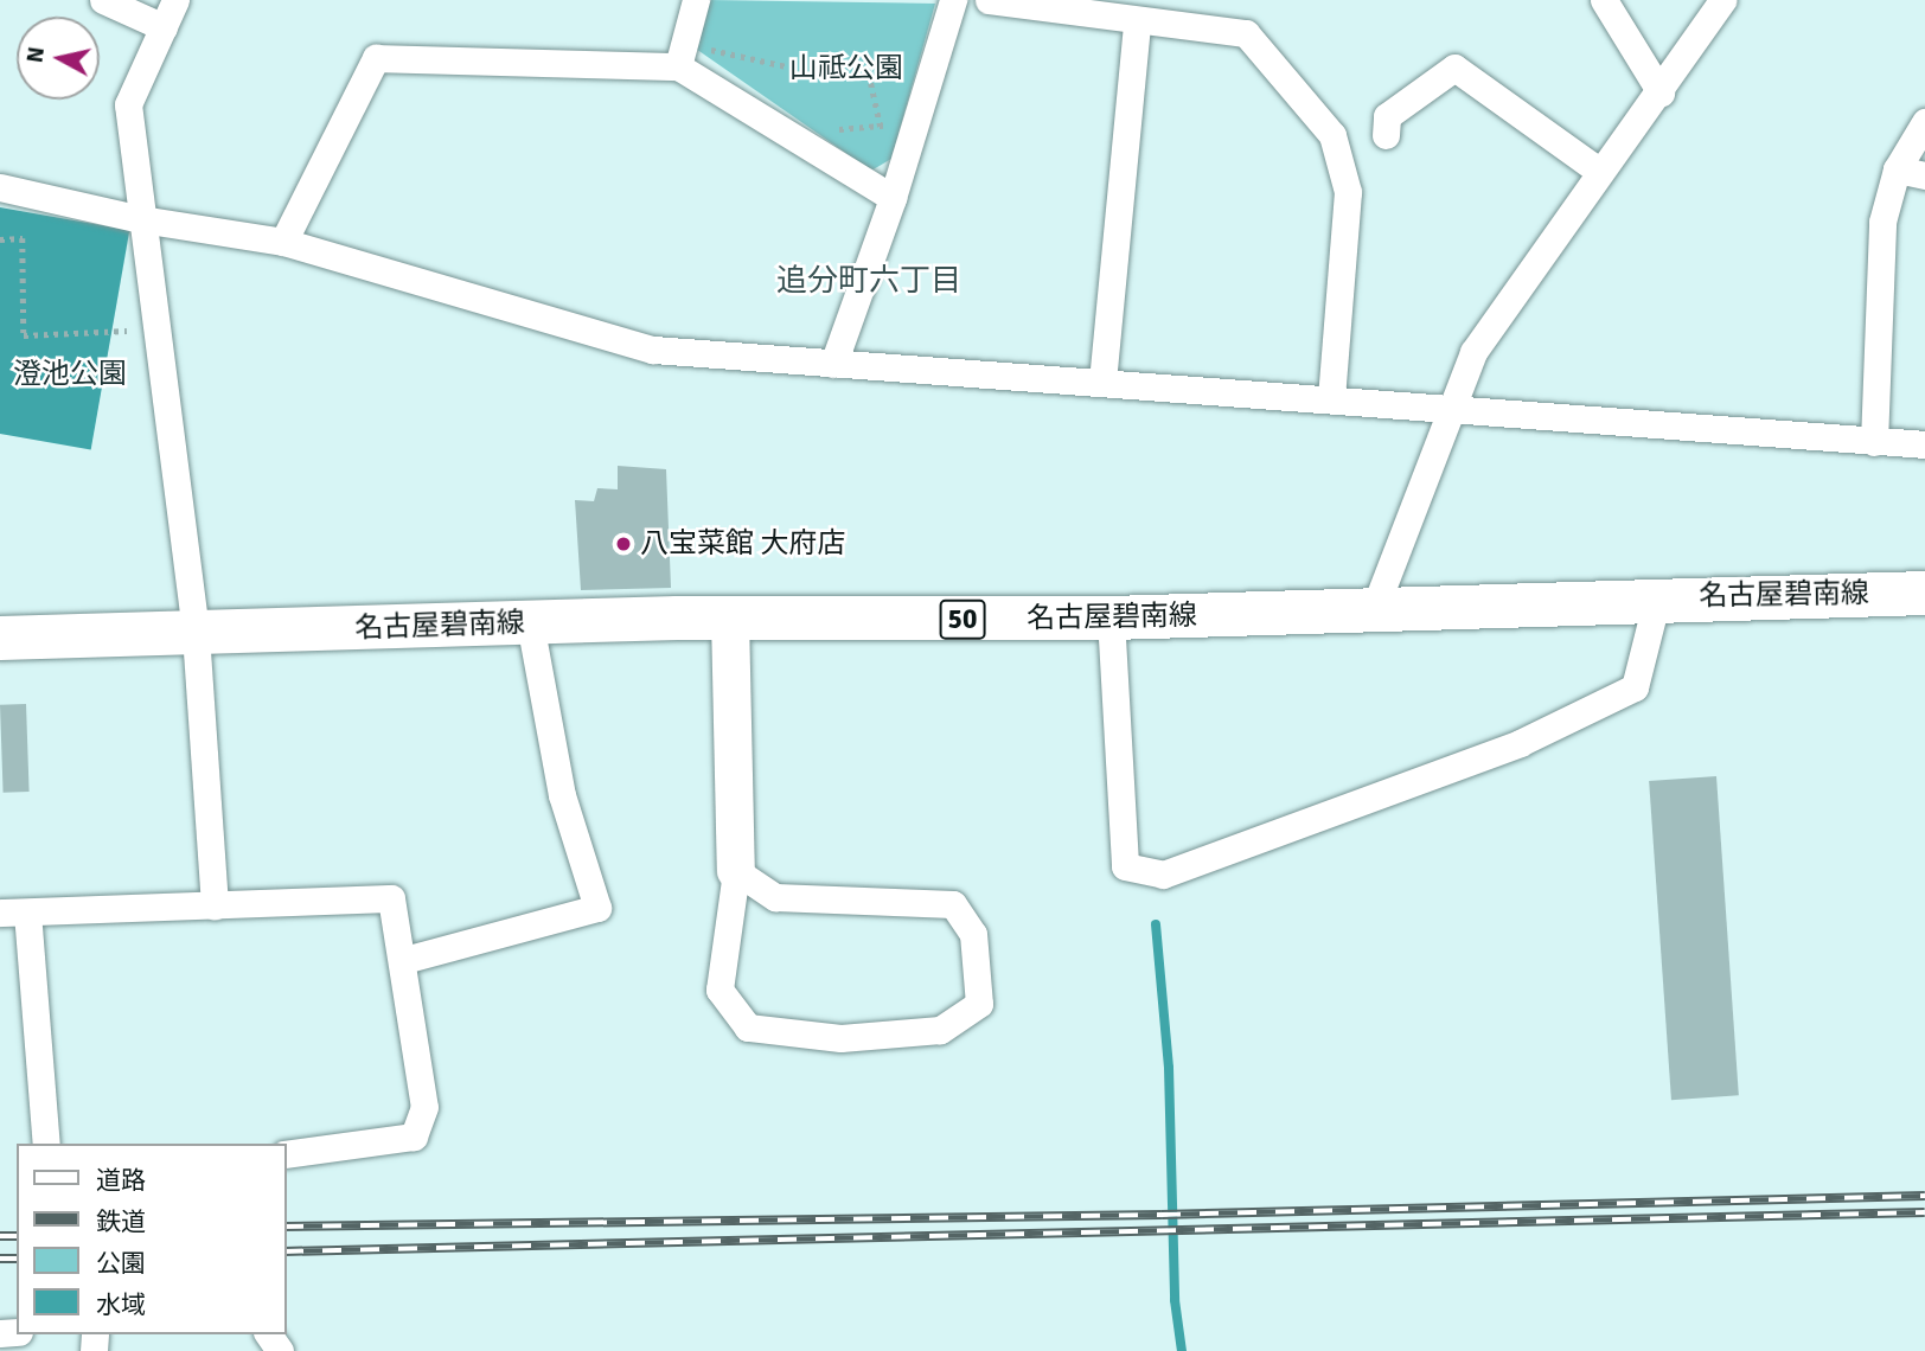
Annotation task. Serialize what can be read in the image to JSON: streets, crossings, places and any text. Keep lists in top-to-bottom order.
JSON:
{
  "streets": {
    "main road": ["名古屋碧南線", "50"]
  },
  "districts": ["追分町六丁目"],
  "parks": ["山祗公園", "澄池公園"],
  "places": ["八宝菜館 大府店"],
  "legend": [
    "道路",
    "鉄道",
    "公園",
    "水域"
  ],
  "north": "left"
}
